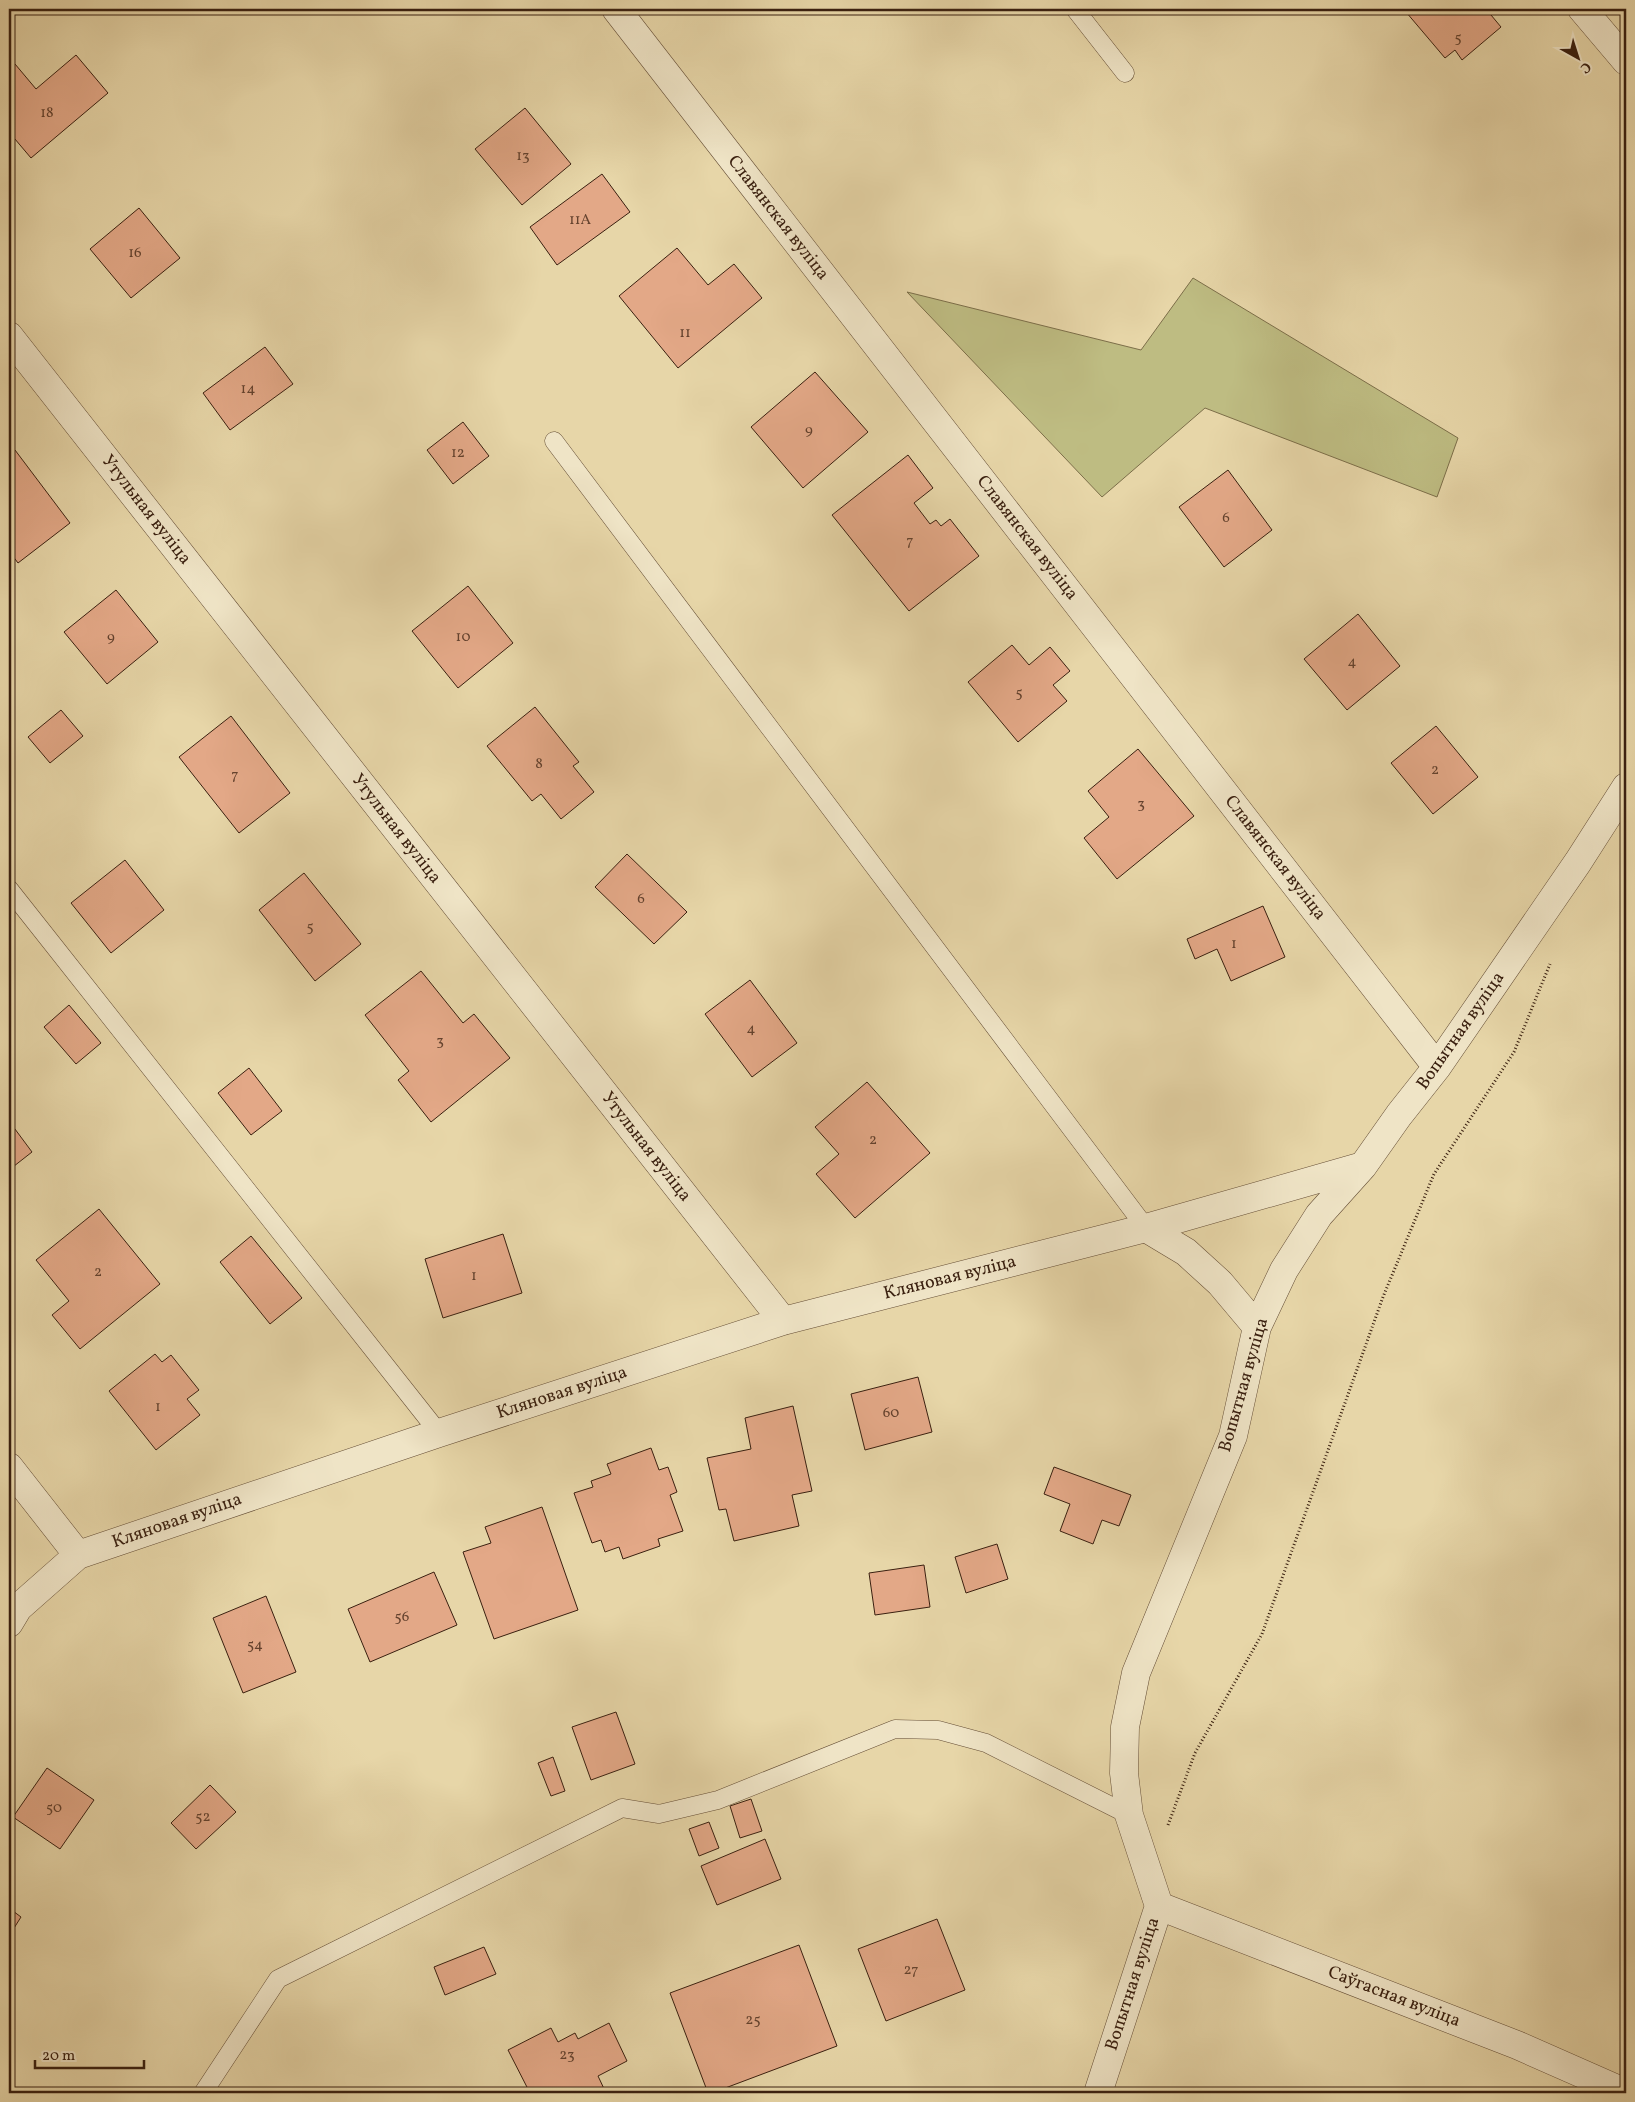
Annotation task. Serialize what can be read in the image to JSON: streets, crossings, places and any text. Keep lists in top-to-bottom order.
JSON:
{
  "streets": {
    "street": [
      "Славянская вуліца",
      "Утульная вуліца",
      "Вопытная вуліца",
      "Кляновая вуліца",
      "Саўгасная вуліца"
    ]
  },
  "crossings": [
    ["Славянская вуліца", "Вопытная вуліца"],
    ["Утульная вуліца", "Кляновая вуліца"],
    ["Вопытная вуліца", "Кляновая вуліца"],
    ["Вопытная вуліца", "Саўгасная вуліца"]
  ],
  "house_numbers": [
    "5",
    "18",
    "13",
    "11А",
    "16",
    "11",
    "14",
    "9",
    "12",
    "6",
    "7",
    "9",
    "10",
    "4",
    "5",
    "8",
    "2",
    "7",
    "3",
    "6",
    "5",
    "1",
    "4",
    "3",
    "2",
    "2",
    "1",
    "1",
    "60",
    "56",
    "54",
    "50",
    "52",
    "27",
    "25",
    "23"
  ],
  "scale_bar": "20 m",
  "north": "bottom right"
}
